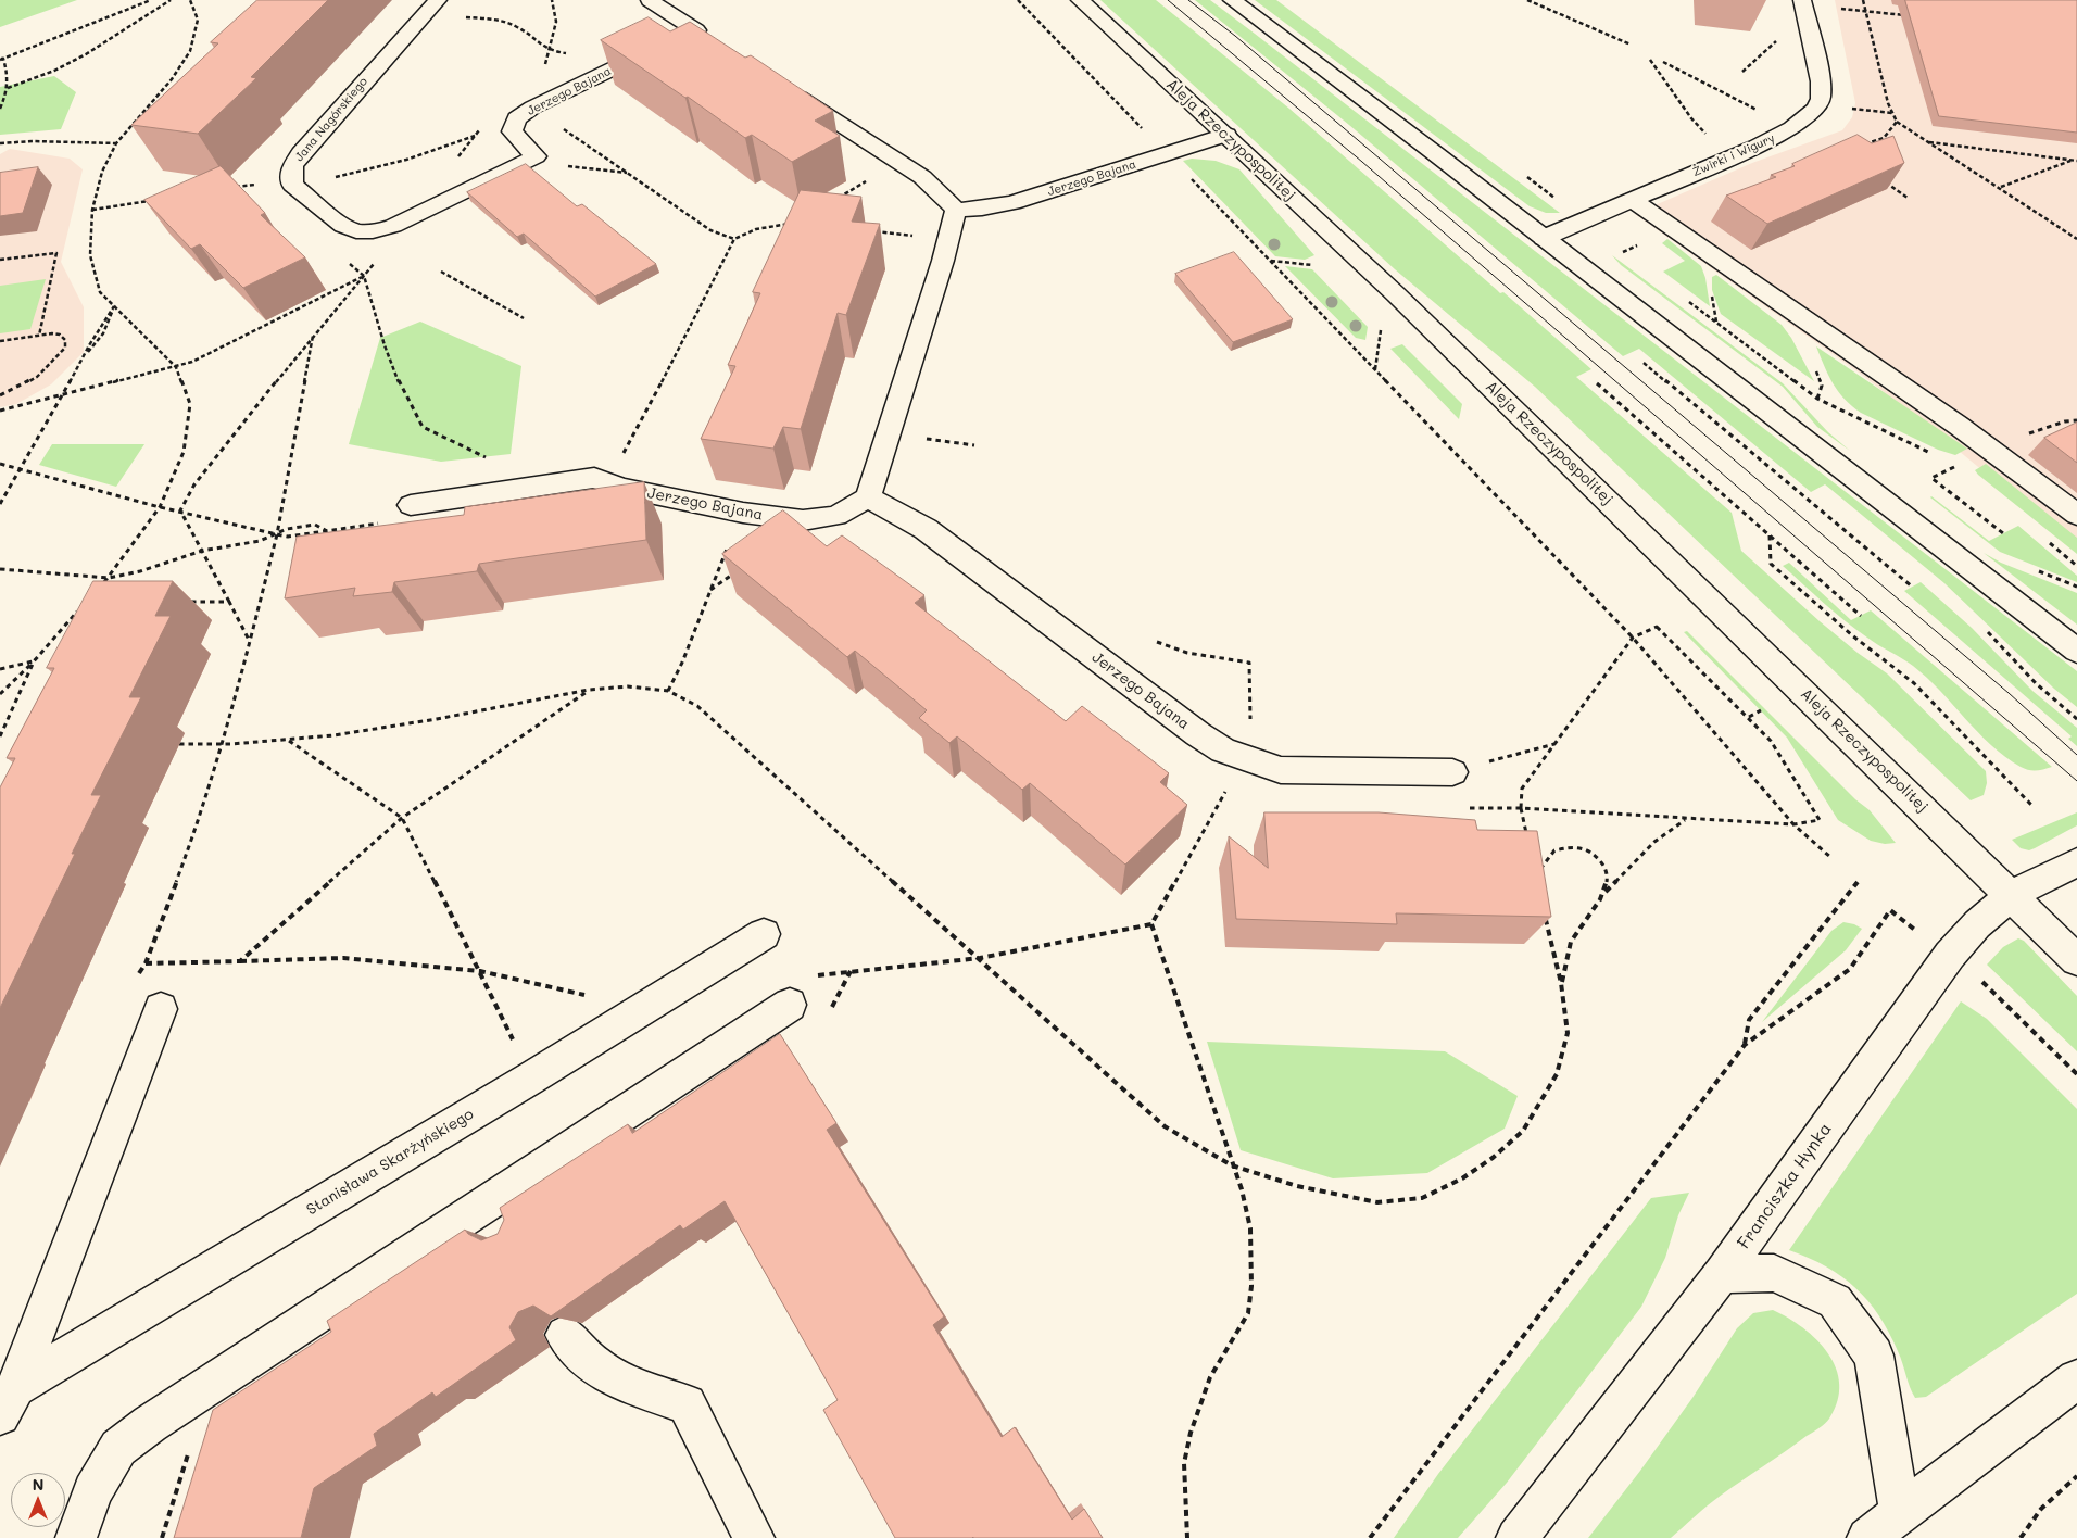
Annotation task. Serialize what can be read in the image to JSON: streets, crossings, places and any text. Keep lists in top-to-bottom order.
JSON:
{
  "streets": {
    "street": [
      "Jerzego Bajana",
      "Jana Nagórskiego",
      "Aleja Rzeczypospolitej",
      "Żwirki i Wigury",
      "Stanisława Skarżyńskiego",
      "Franciszka Hynka"
    ]
  },
  "crossings": [
    ["Jerzego Bajana", "Jana Nagórskiego"],
    ["Jerzego Bajana", "Aleja Rzeczypospolitej"],
    ["Aleja Rzeczypospolitej", "Franciszka Hynka"]
  ],
  "north": "top"
}
